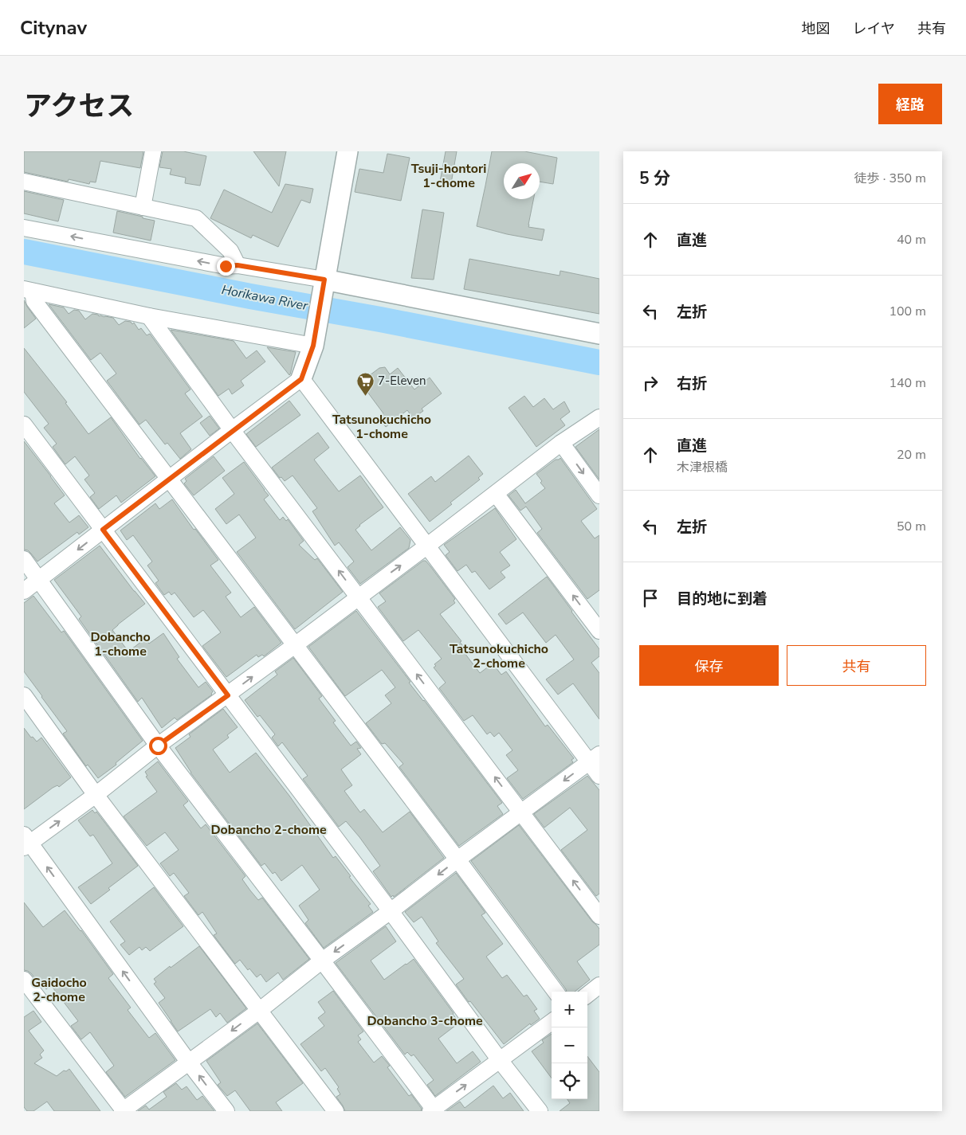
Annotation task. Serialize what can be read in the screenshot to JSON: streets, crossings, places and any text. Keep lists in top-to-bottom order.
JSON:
{
  "districts": [
    "Tsuji-hontori 1-chome",
    "Tatsunokuchicho 1-chome",
    "Dobancho 1-chome",
    "Tatsunokuchicho 2-chome",
    "Dobancho 2-chome",
    "Gaidocho 2-chome",
    "Dobancho 3-chome"
  ],
  "water": ["Horikawa River"],
  "places": {
    "supermarket": ["7-Eleven"]
  },
  "north": "top right",
  "page": {
    "header": "Citynav",
    "nav": ["地図", "レイヤ", "共有"],
    "title": "アクセス",
    "buttons": [
      "経路",
      ["保存", "共有"]
    ],
    "heading": ["5 分", "徒歩 · 350 m"],
    "list": [
      ["直進", "40 m"],
      ["左折", "100 m"],
      ["右折", "140 m"],
      ["直進", "木津根橋", "20 m"],
      ["左折", "50 m"],
      "目的地に到着"
    ],
    "map_buttons": ["+", "−"]
  }
}
